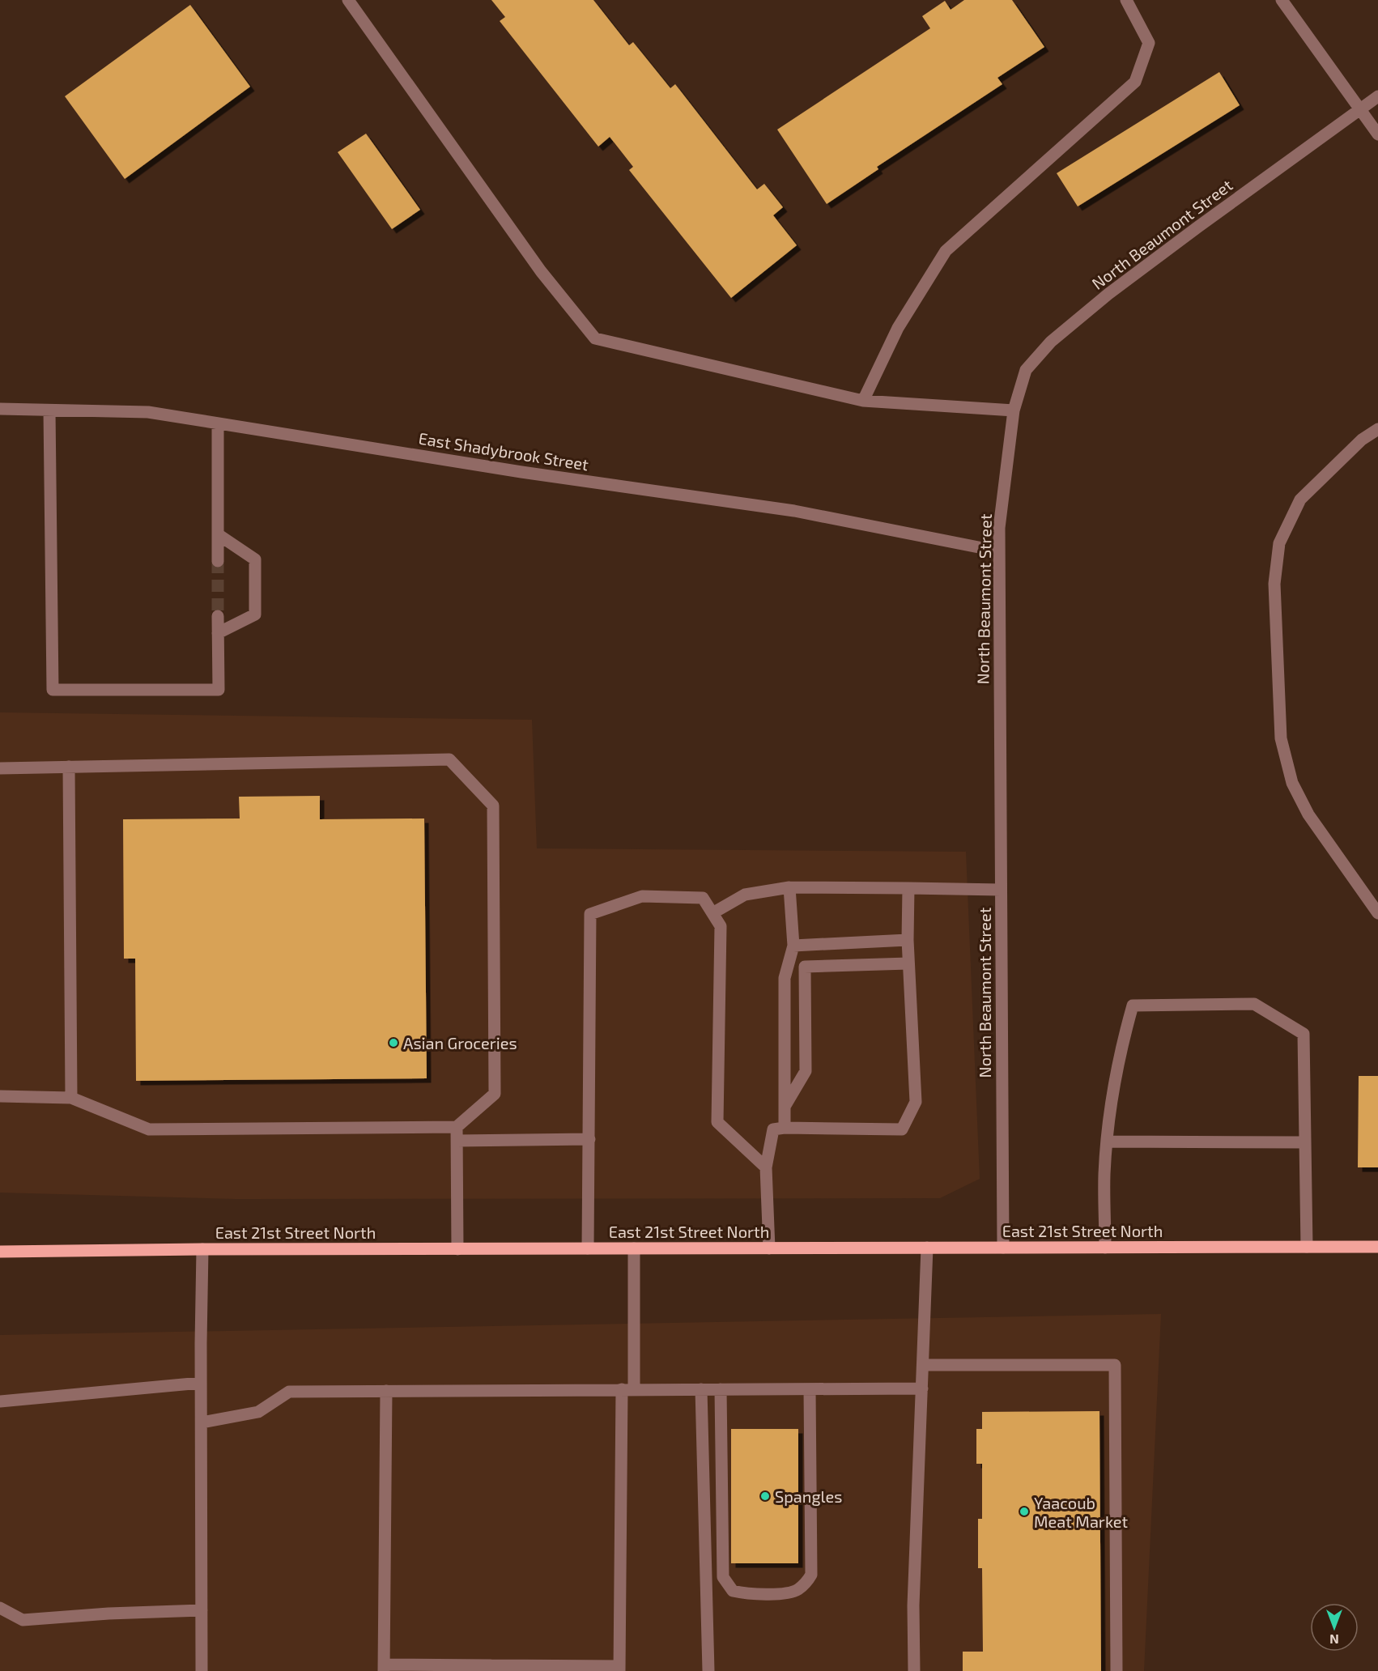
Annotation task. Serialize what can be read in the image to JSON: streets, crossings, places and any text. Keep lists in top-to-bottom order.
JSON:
{
  "streets": {
    "main road": ["East 21st Street North"],
    "street": ["North Beaumont Street", "East Shadybrook Street"]
  },
  "crossings": [
    ["North Beaumont Street", "East Shadybrook Street"],
    ["North Beaumont Street", "East 21st Street North"]
  ],
  "places": ["Asian Groceries", "Spangles", "Yaacoub Meat Market"],
  "north": "bottom"
}
